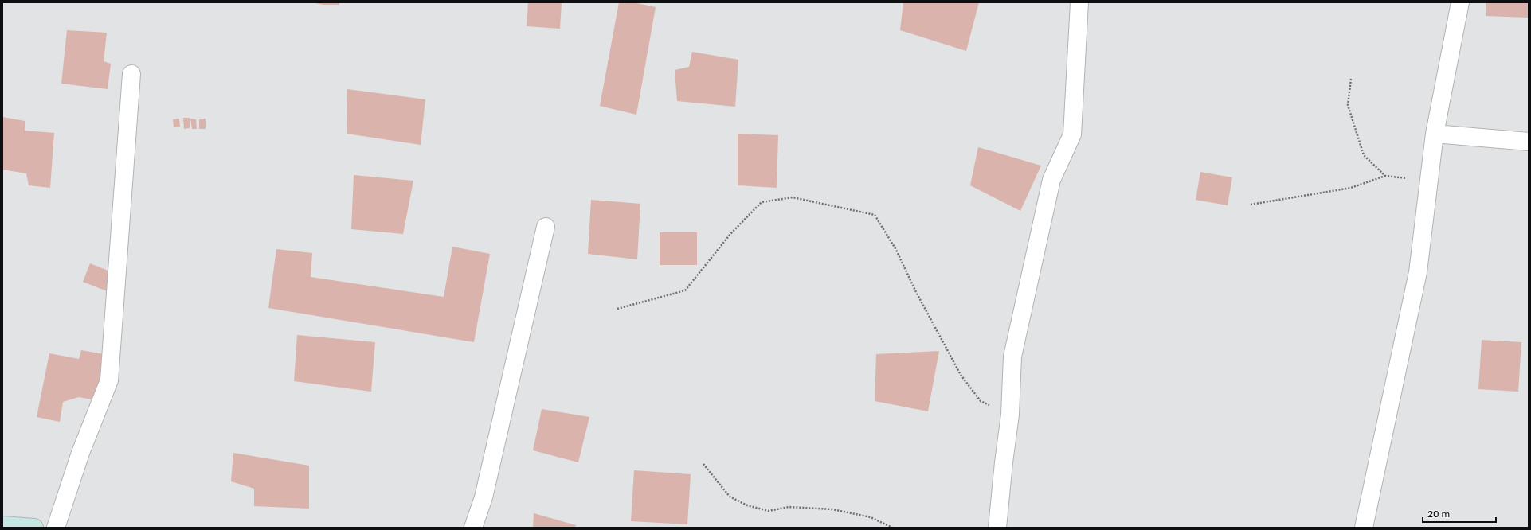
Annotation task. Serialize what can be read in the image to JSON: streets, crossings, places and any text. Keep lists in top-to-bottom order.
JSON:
{
  "scale_bar": "20 m"
}
